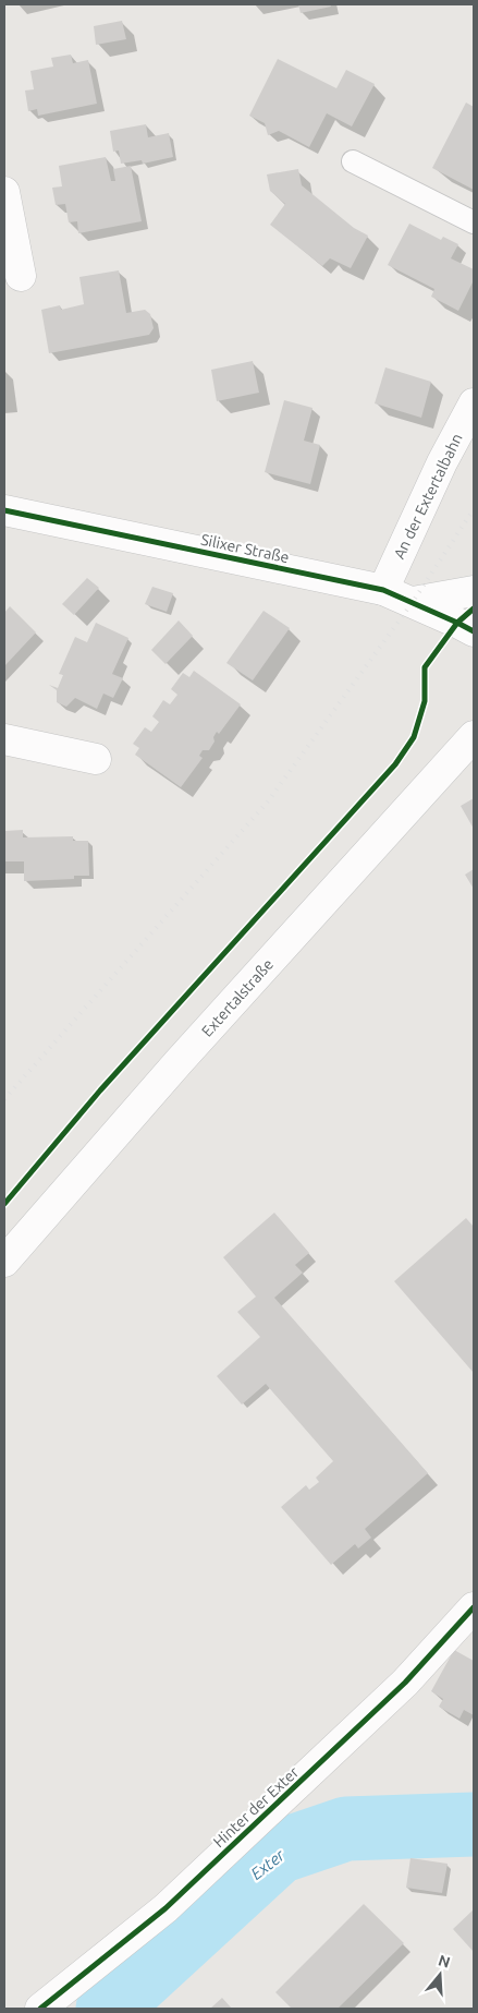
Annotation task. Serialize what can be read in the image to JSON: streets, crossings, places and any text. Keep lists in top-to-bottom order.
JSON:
{
  "streets": {
    "street": [
      "An der Extertalbahn",
      "Silixer Straße",
      "Extertalstraße",
      "Hinter der Exter"
    ]
  },
  "crossings": [
    ["An der Extertalbahn", "Silixer Straße"]
  ],
  "water": ["Exter"],
  "north": "top"
}
